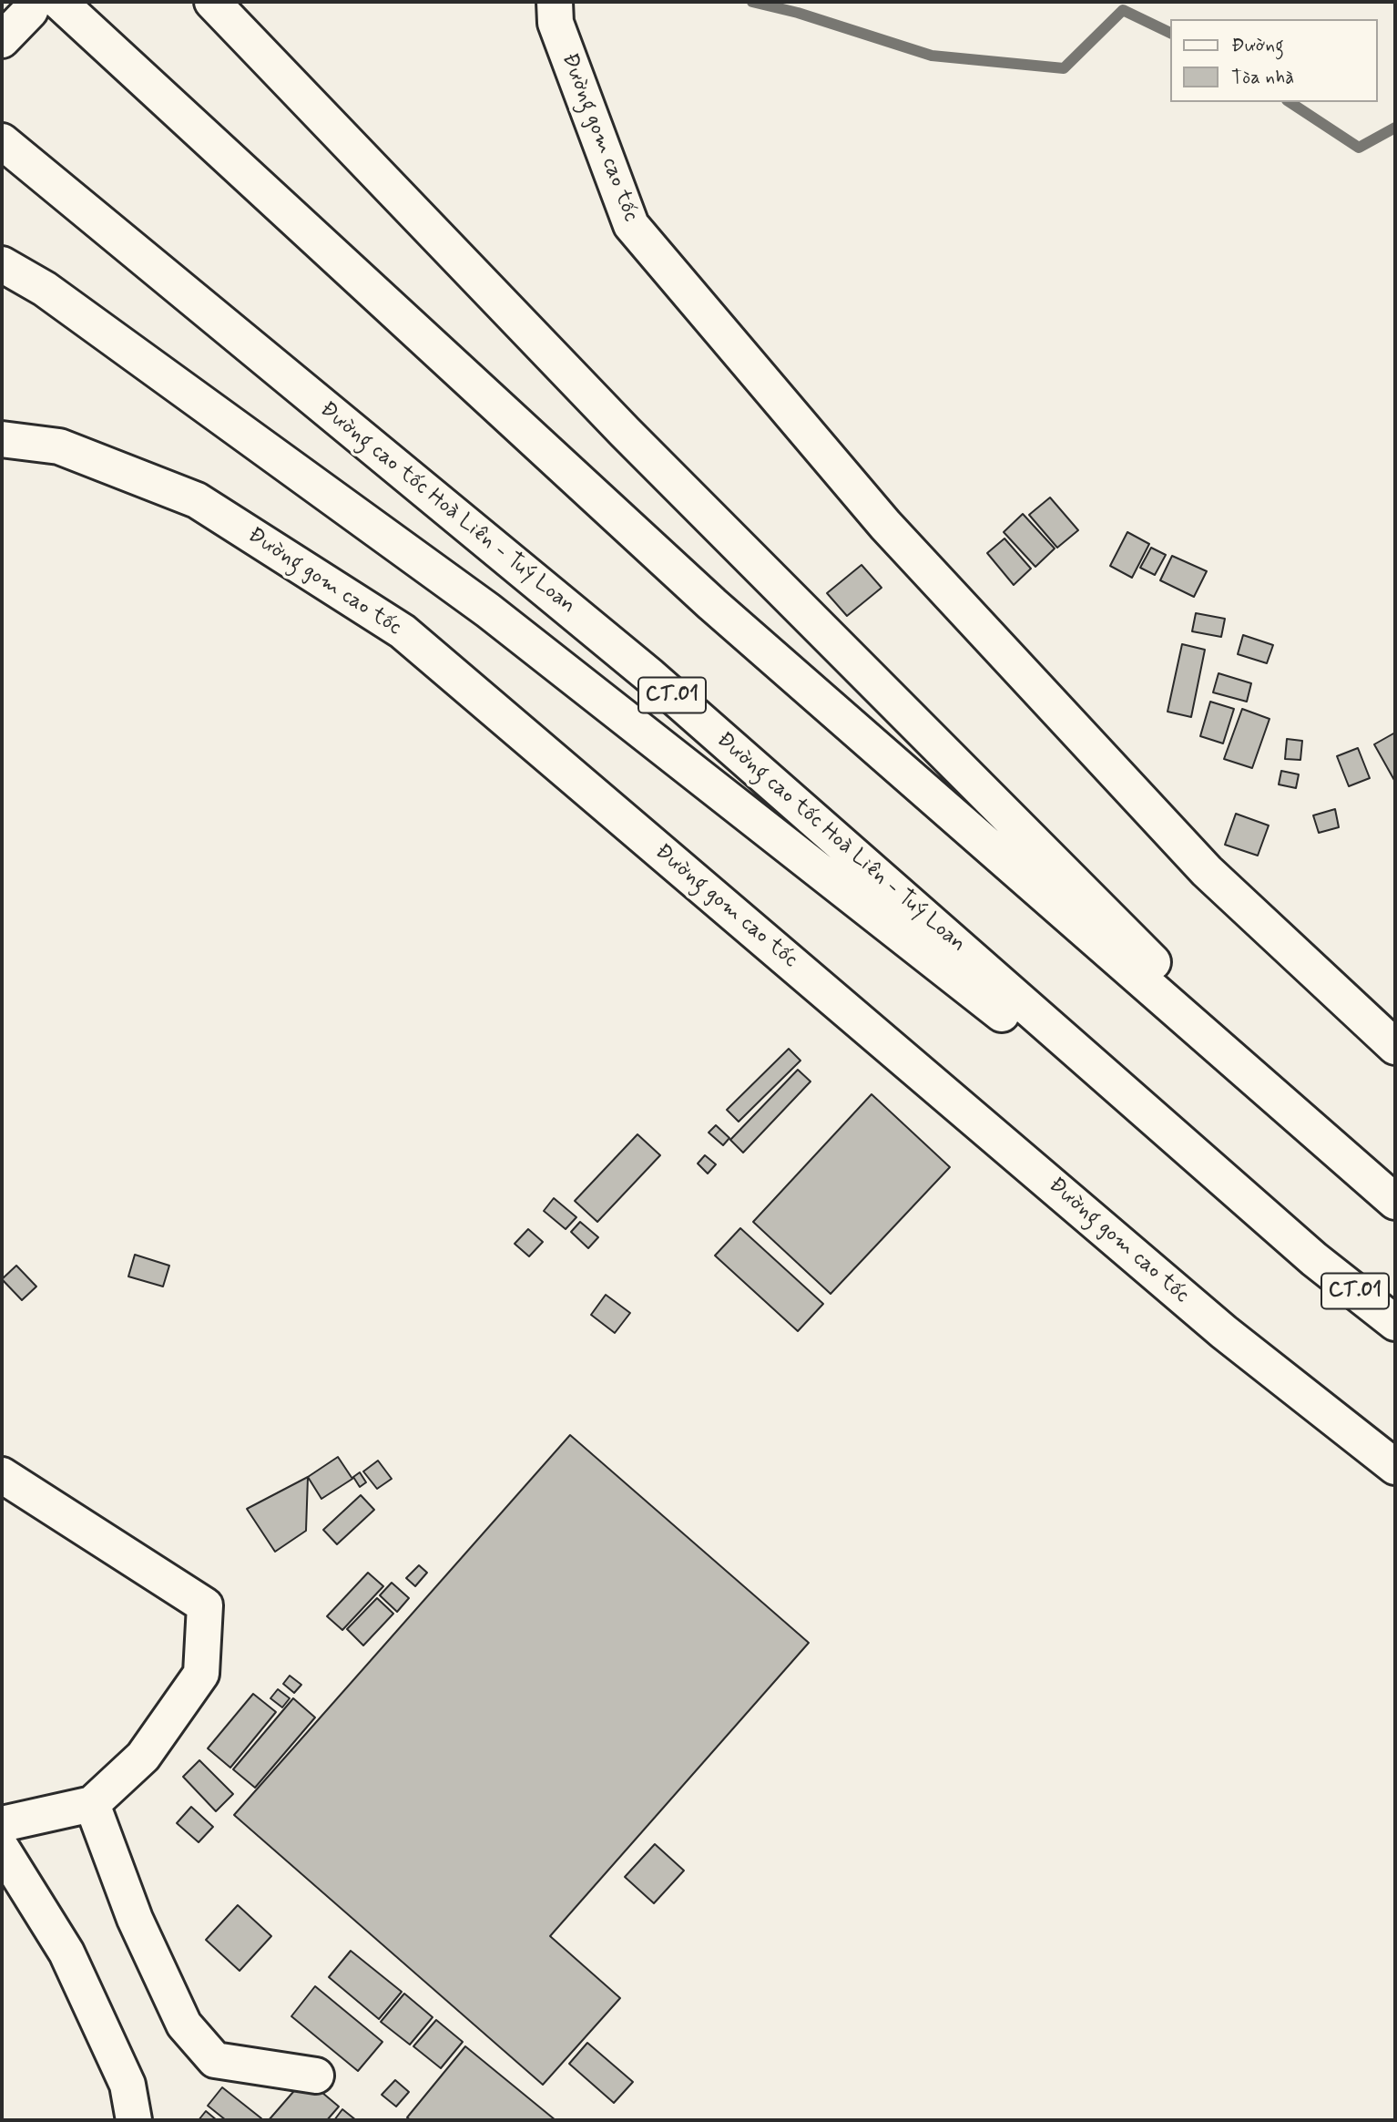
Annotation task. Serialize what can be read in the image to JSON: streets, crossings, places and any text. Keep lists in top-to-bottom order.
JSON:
{
  "streets": {
    "main road": ["Đường gom cao tốc", "Đường cao tốc Hoà Liên - Tuý Loan", "CT.01"]
  },
  "legend": ["Đường", "Tòa nhà"]
}
